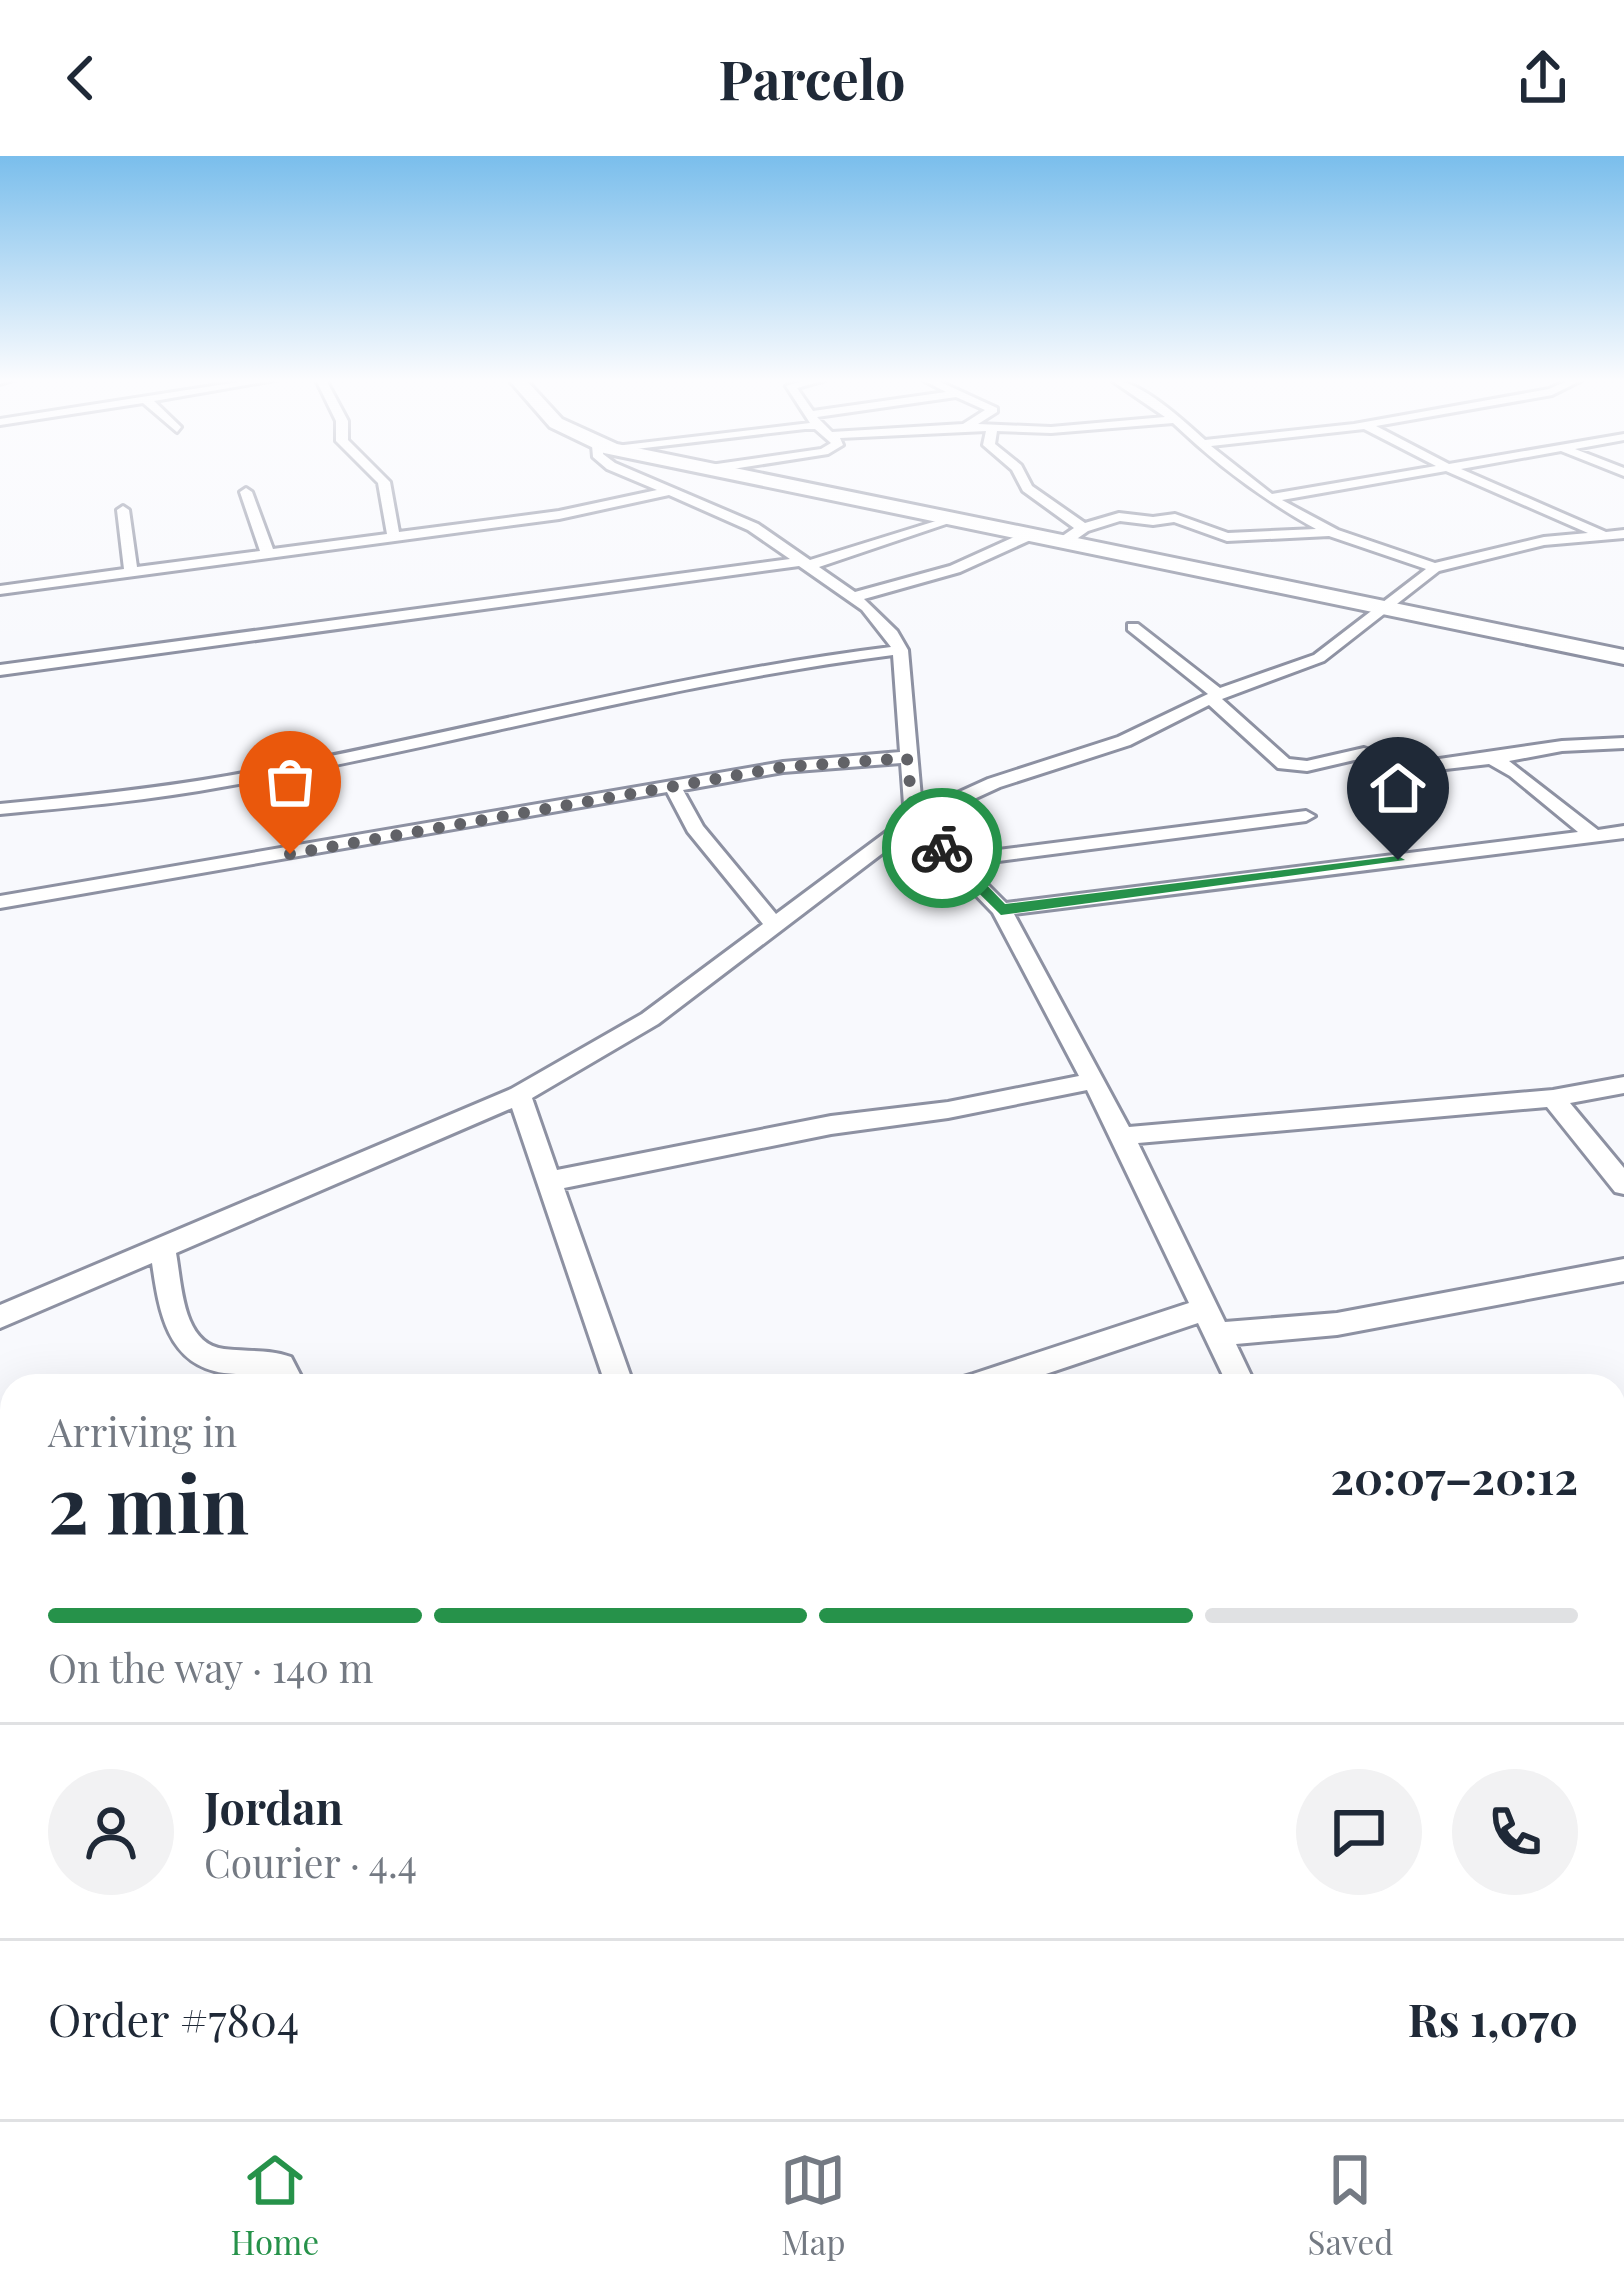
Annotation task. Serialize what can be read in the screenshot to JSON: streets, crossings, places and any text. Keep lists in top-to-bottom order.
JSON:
{
  "page": {
    "header": "Parcelo",
    "heading": ["2 min", "Arriving in", "20:07–20:12"],
    "panel": [
      "Jordan",
      "Courier · 4.4",
      "Order #7804",
      "Rs 1,070"
    ],
    "bar": "On the way · 140 m",
    "tabs": ["Home", "Map", "Saved"]
  }
}
